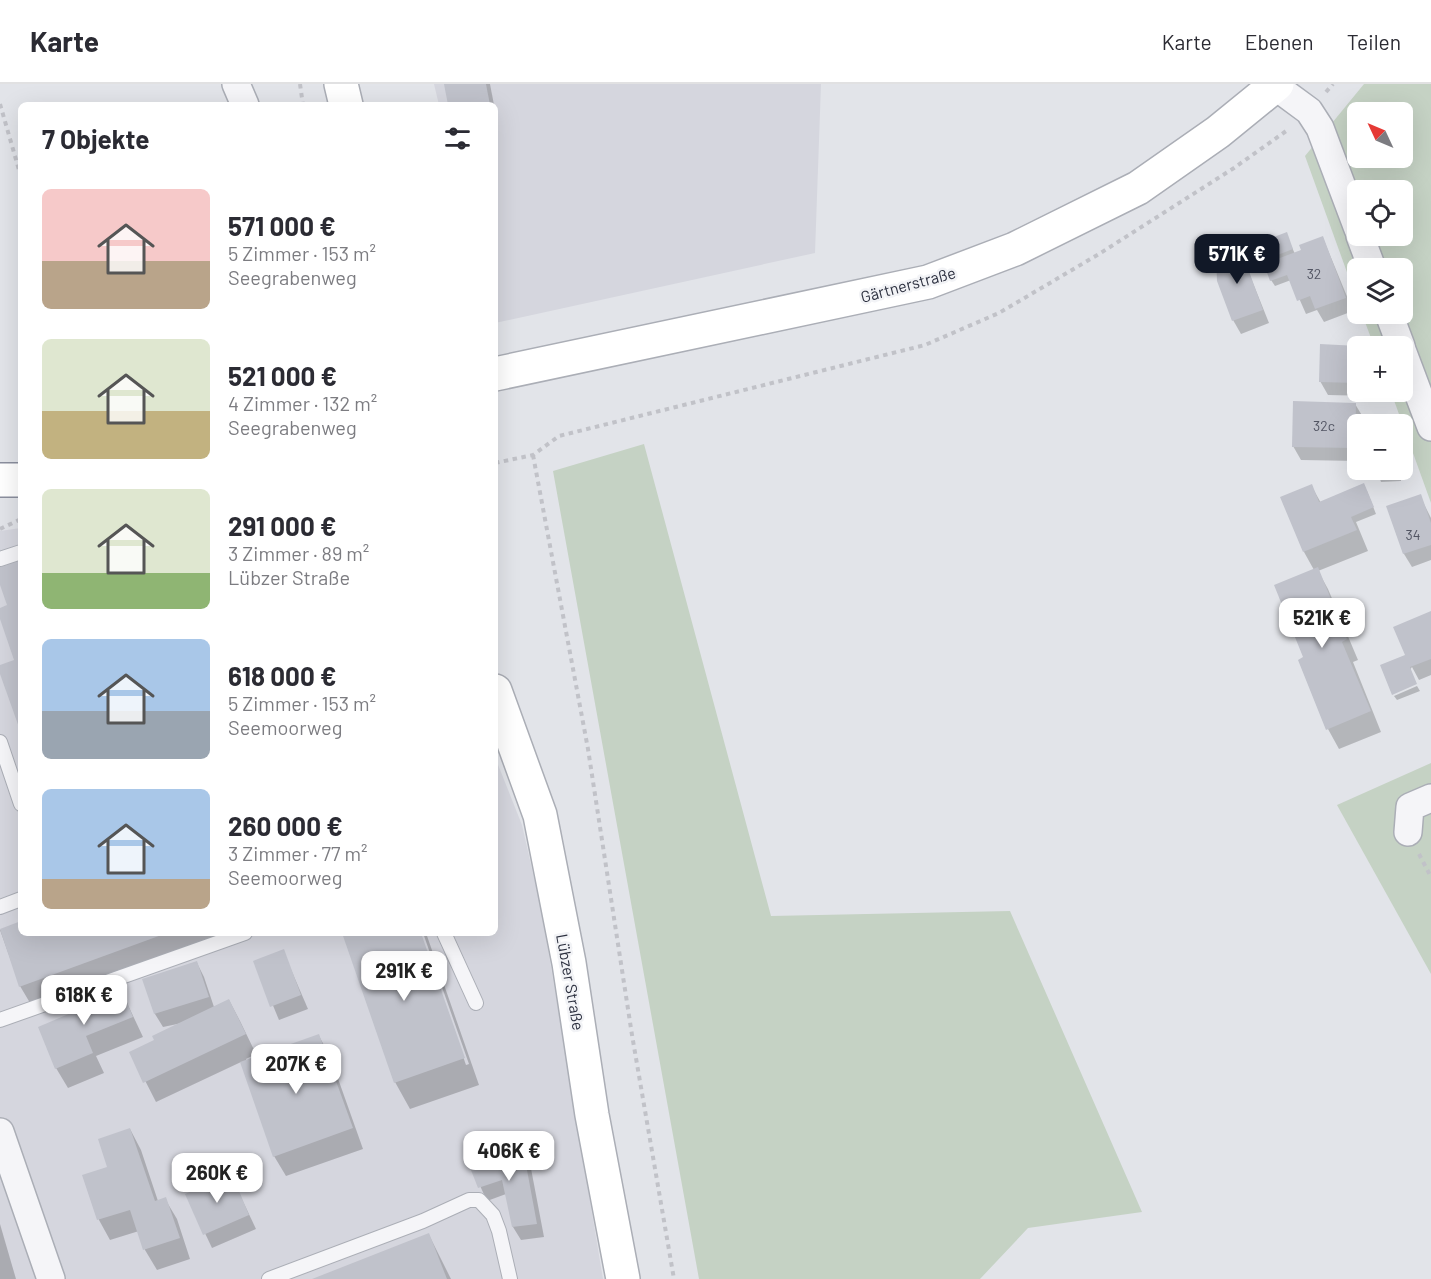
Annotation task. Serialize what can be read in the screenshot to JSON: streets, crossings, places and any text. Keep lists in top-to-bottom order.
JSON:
{
  "streets": {
    "main road": ["Gärtnerstraße", "Lübzer Straße"]
  },
  "house_numbers": ["32", "32c", "34"],
  "north": "top left",
  "page": {
    "header": "Karte",
    "nav": ["Karte", "Ebenen", "Teilen"],
    "map_buttons": ["+", "−"],
    "heading": "7 Objekte",
    "list": [
      {
        "name": "571 000 €",
        "note": "5 Zimmer · 153 m² · Seegrabenweg"
      },
      {
        "name": "521 000 €",
        "note": "4 Zimmer · 132 m² · Seegrabenweg"
      },
      {
        "name": "291 000 €",
        "note": "3 Zimmer · 89 m² · Lübzer Straße"
      },
      {
        "name": "618 000 €",
        "note": "5 Zimmer · 153 m² · Seemoorweg"
      },
      {
        "name": "260 000 €",
        "note": "3 Zimmer · 77 m² · Seemoorweg"
      }
    ],
    "price": [
      "571K €",
      "521K €",
      "291K €",
      "618K €",
      "207K €",
      "406K €",
      "260K €"
    ]
  }
}
